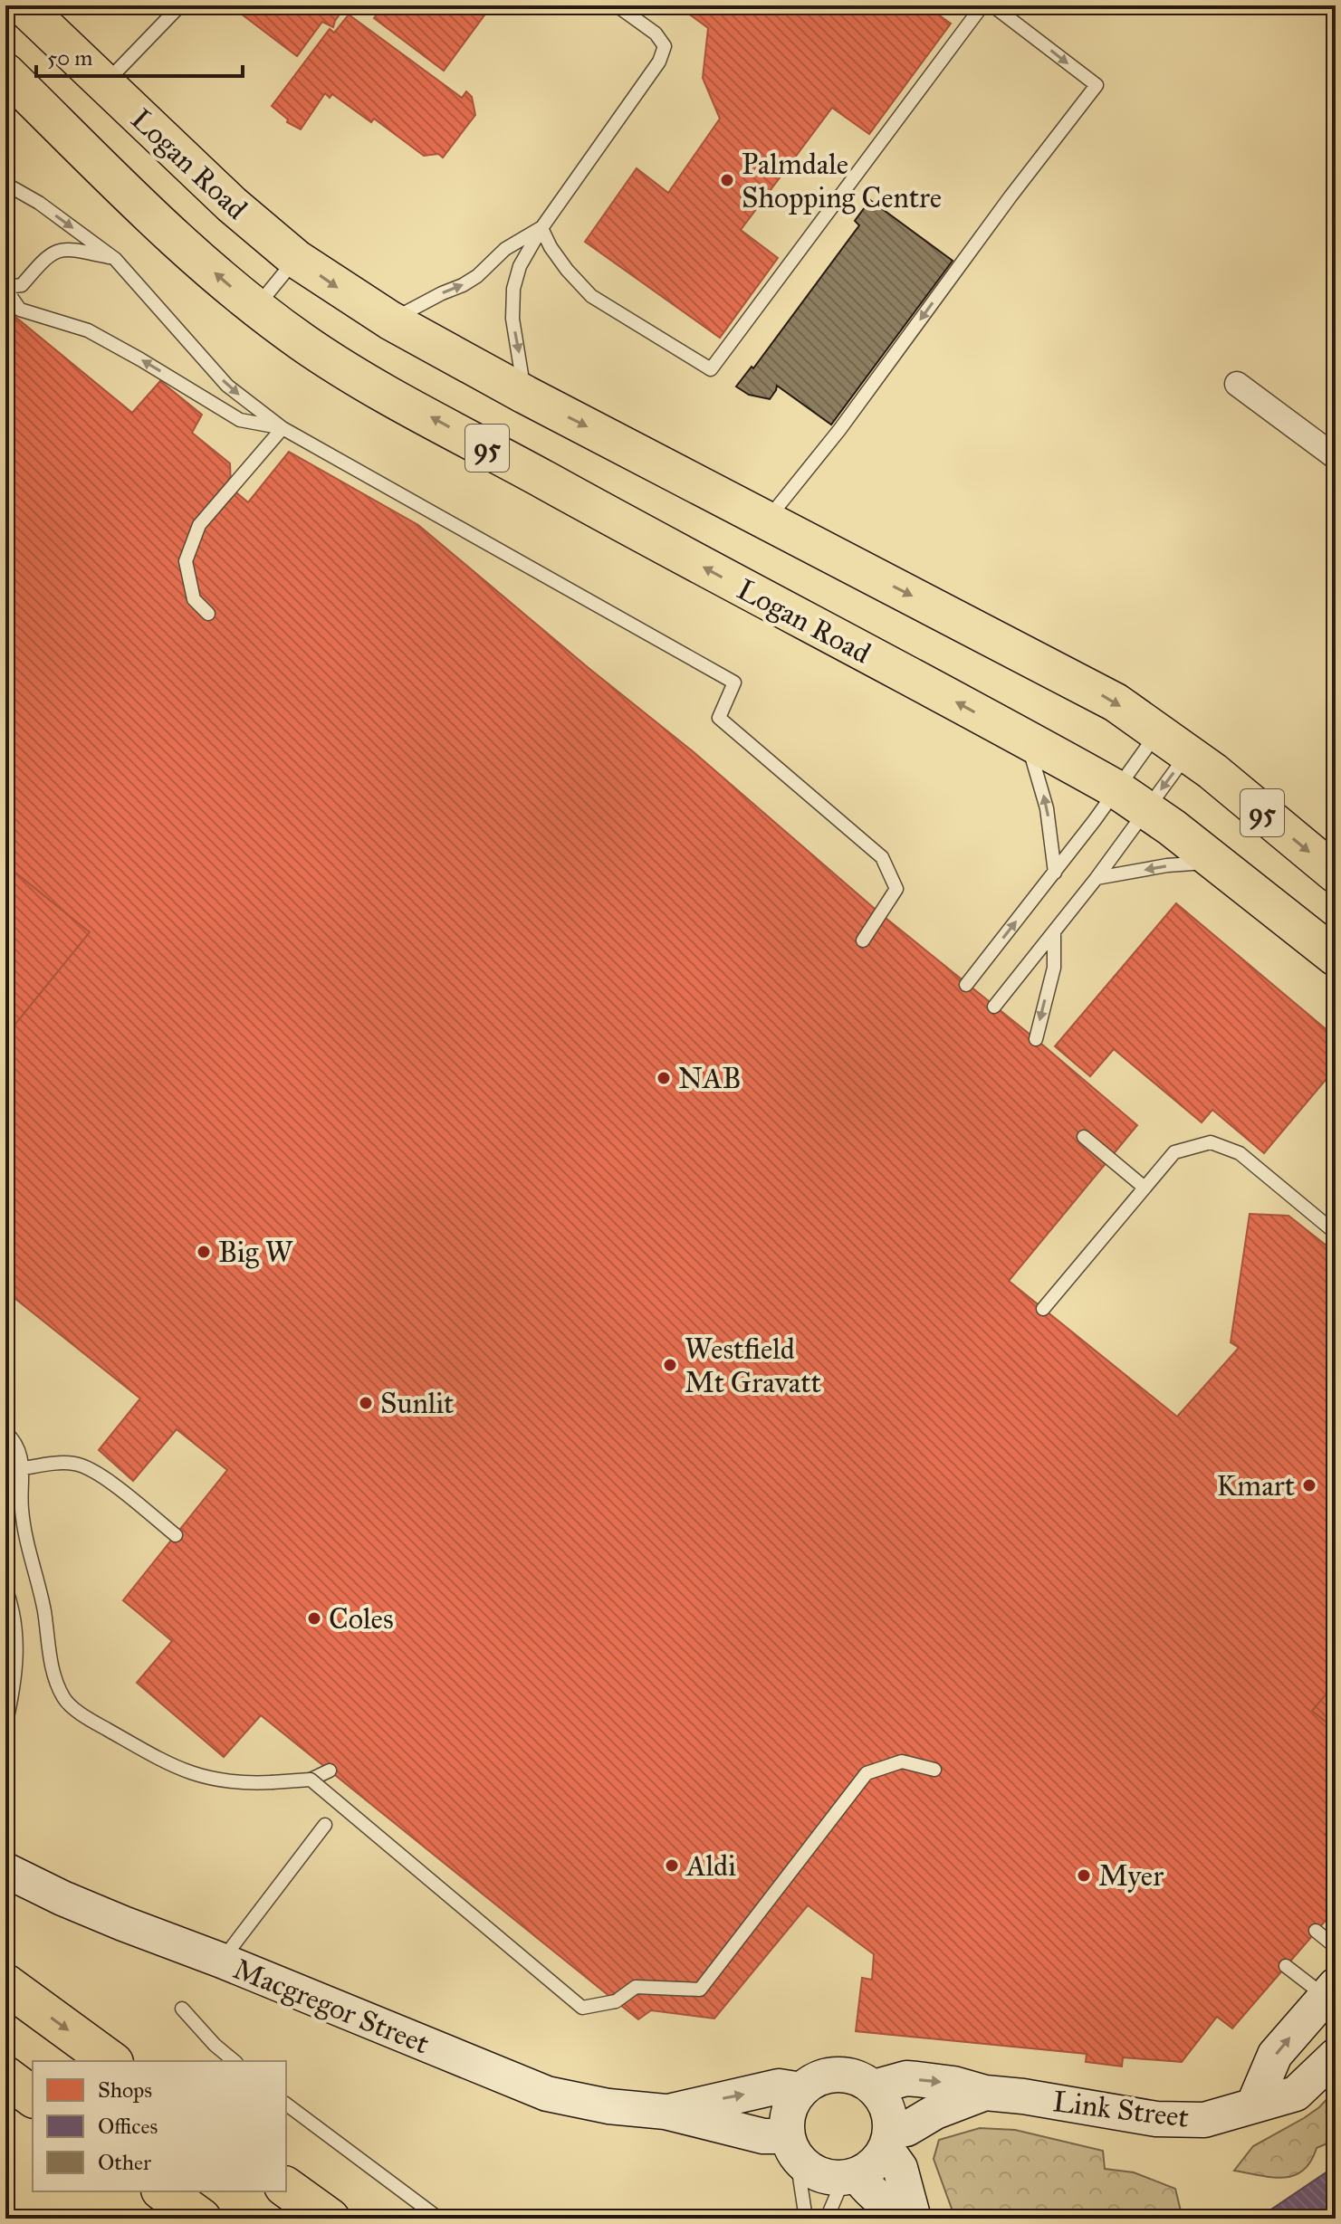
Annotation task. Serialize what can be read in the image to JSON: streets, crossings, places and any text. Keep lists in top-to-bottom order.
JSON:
{
  "streets": {
    "main road": ["Logan Road", "95"],
    "street": ["Macgregor Street", "Link Street"]
  },
  "crossings": [
    ["Macgregor Street", "Link Street"]
  ],
  "places": [
    "Palmdale Shopping Centre",
    "NAB",
    "Big W",
    "Westfield Mt Gravatt",
    "Sunlit",
    "Kmart",
    "Coles",
    "Aldi",
    "Myer"
  ],
  "legend": ["Shops", "Offices", "Other"],
  "scale_bar": "50 m"
}
